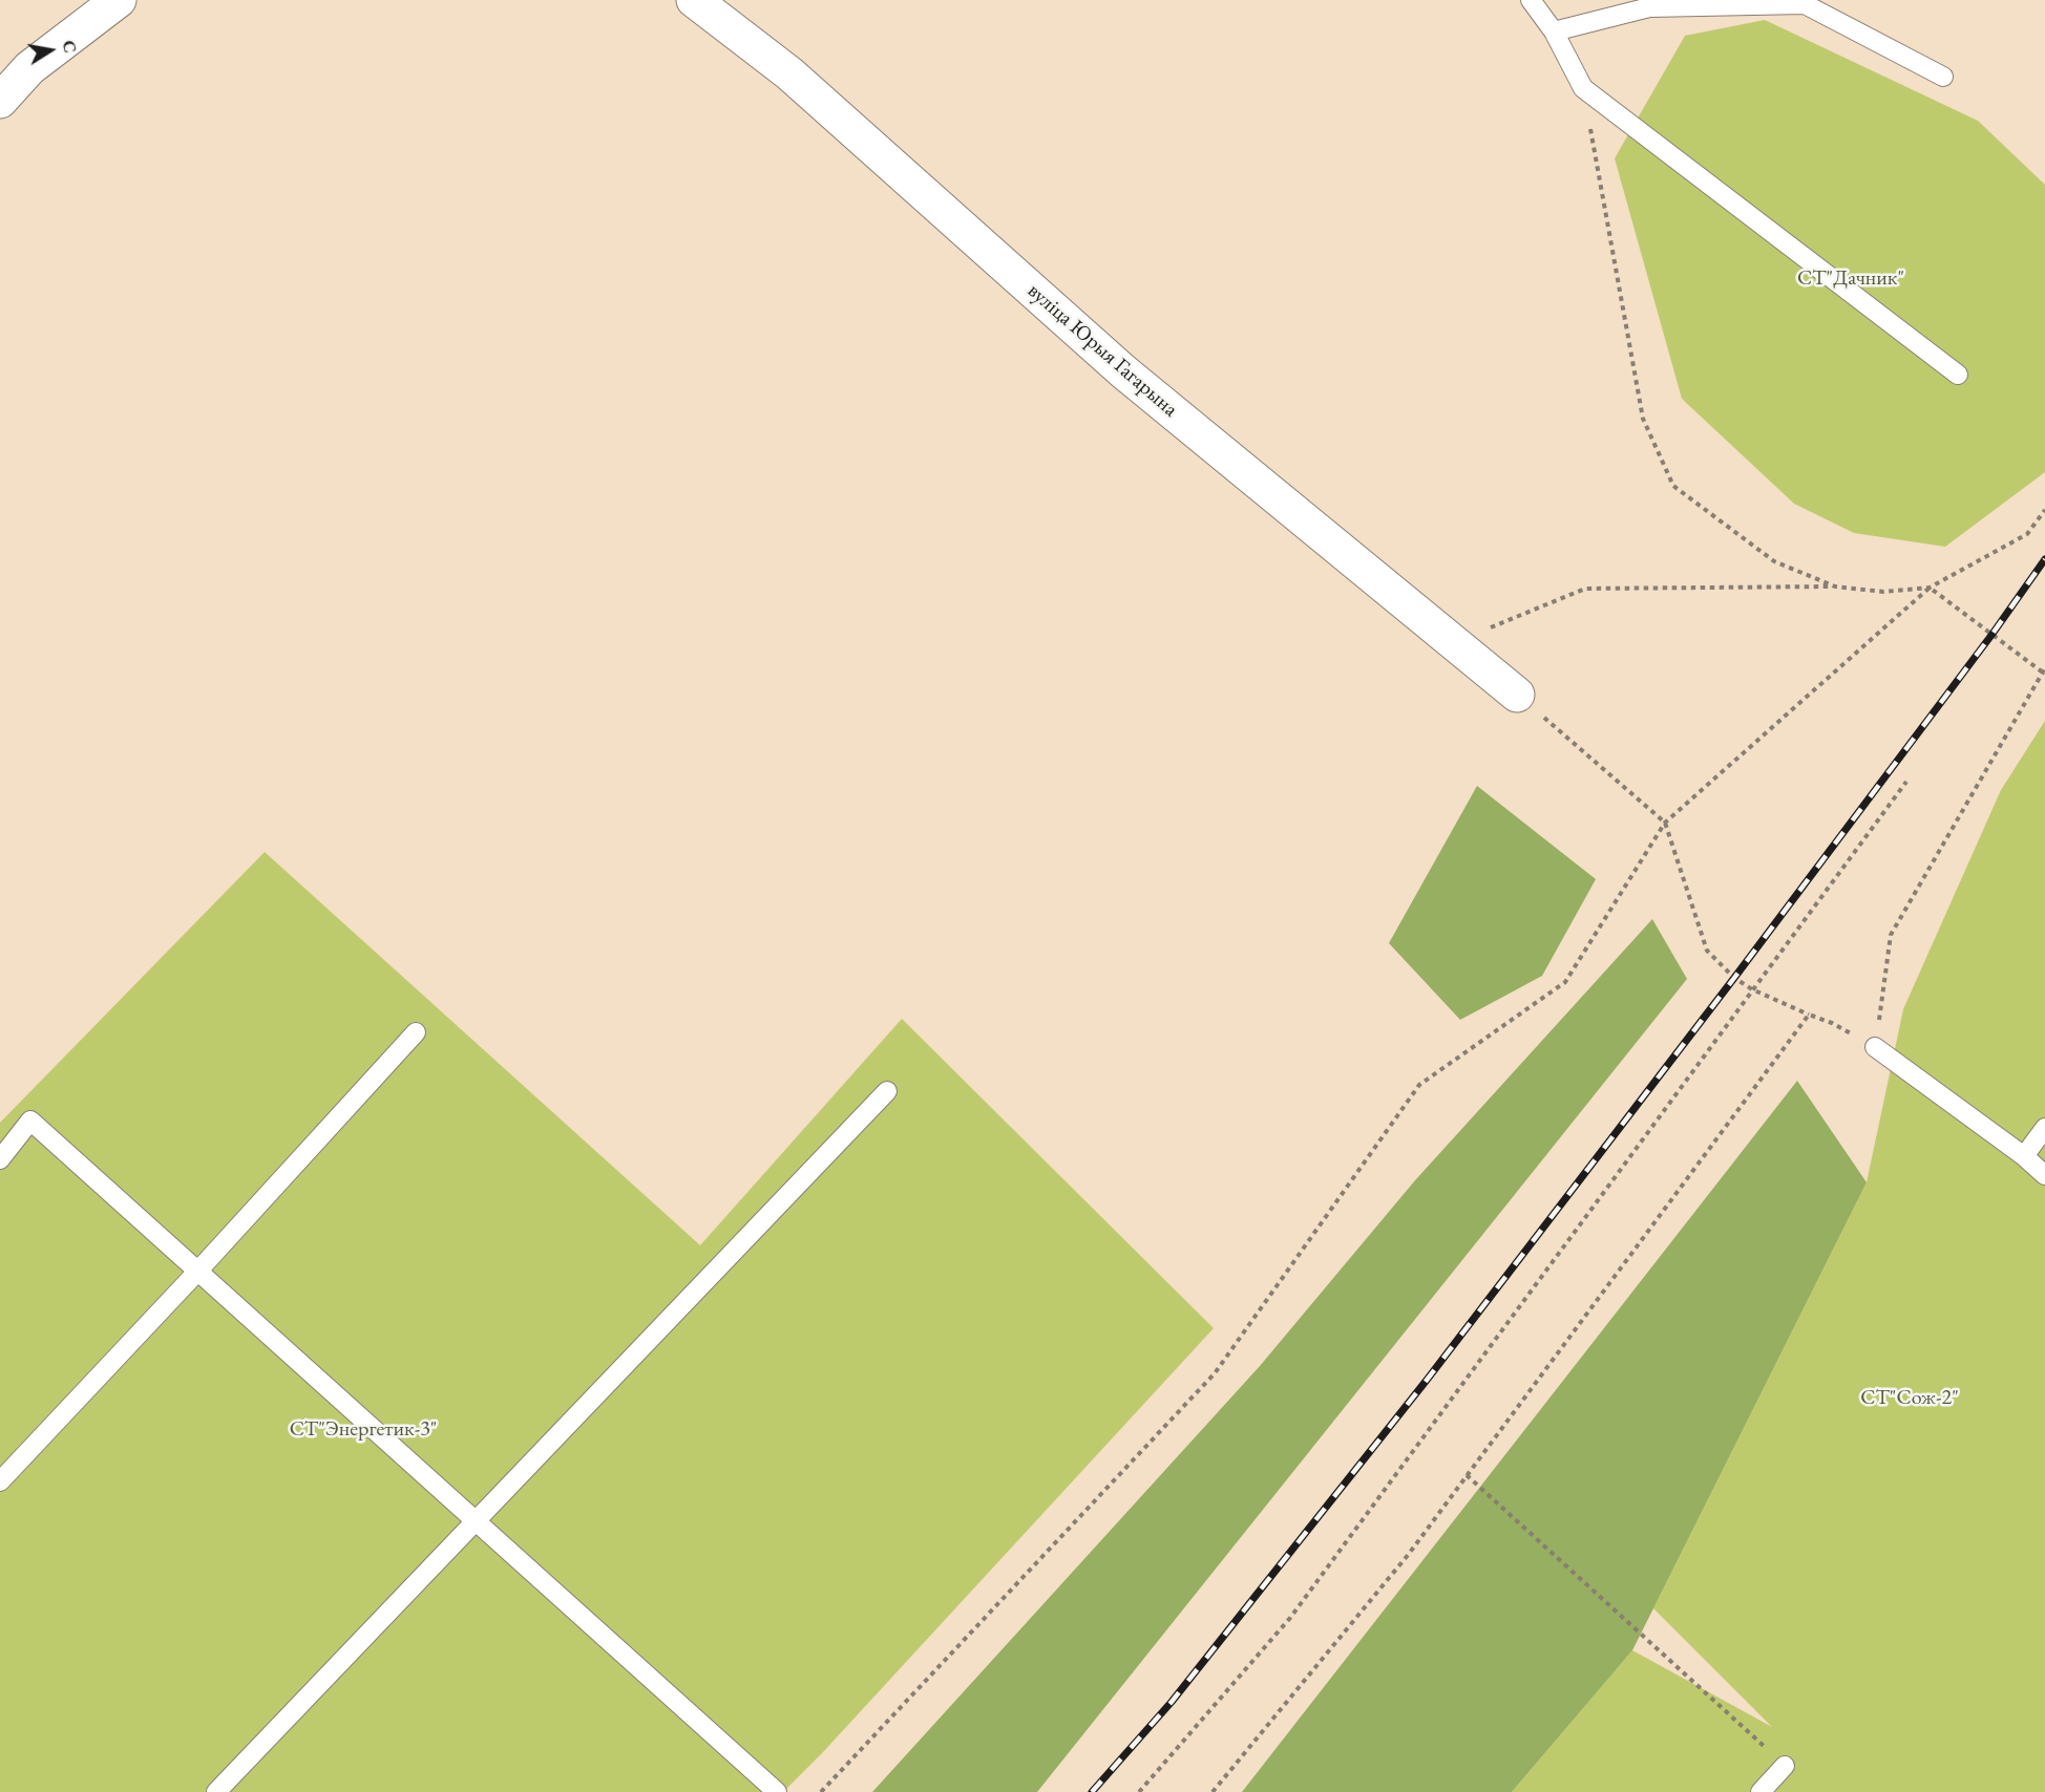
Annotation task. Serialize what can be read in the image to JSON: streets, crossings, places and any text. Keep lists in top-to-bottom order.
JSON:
{
  "streets": {
    "street": ["вуліца Юрыя Гагарына"]
  },
  "parks": ["СТ\"Дачник\"", "СТ\"Сож-2\"", "СТ\"Энергетик-3\""],
  "north": "right"
}
